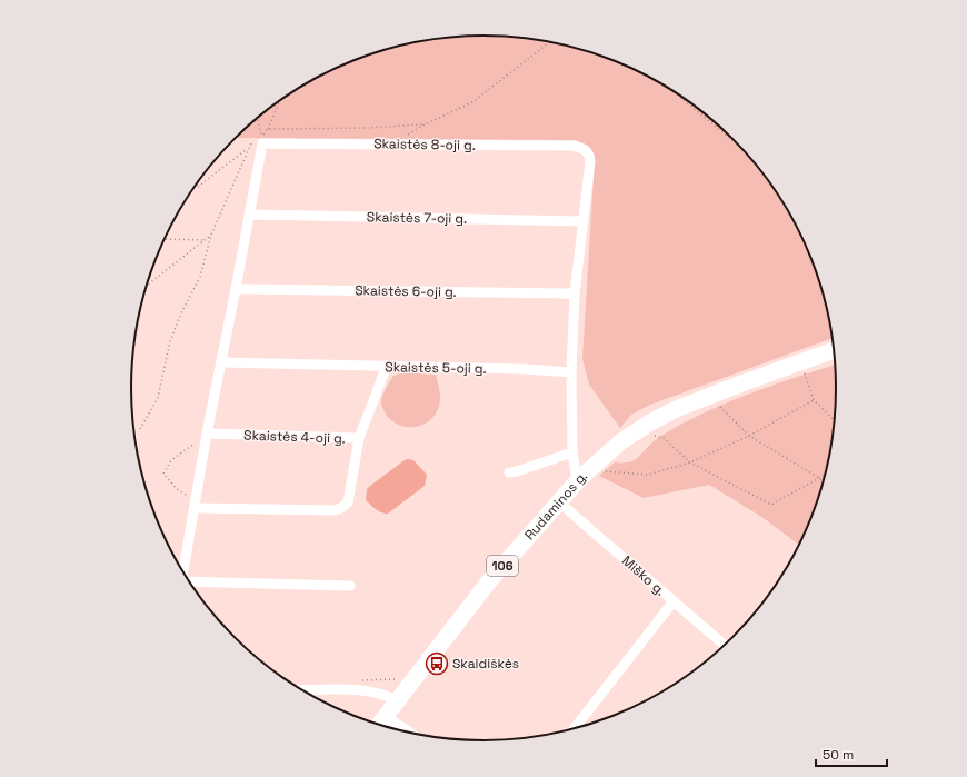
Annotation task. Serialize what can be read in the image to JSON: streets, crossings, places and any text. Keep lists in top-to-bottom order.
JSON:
{
  "streets": {
    "main road": ["Rudaminos g.", "106"],
    "street": [
      "Skaistės 8-oji g.",
      "Skaistės 7-oji g.",
      "Skaistės 6-oji g.",
      "Skaistės 5-oji g.",
      "Skaistės 4-oji g.",
      "Miško g."
    ]
  },
  "crossings": [
    ["Skaistės 8-oji g.", "Skaistės 7-oji g."],
    ["Skaistės 5-oji g.", "Skaistės 4-oji g."],
    ["Rudaminos g.", "106"],
    ["Rudaminos g.", "Miško g."]
  ],
  "places": {
    "bus stop": ["Skaidiškės"]
  },
  "scale_bar": "50 m"
}
